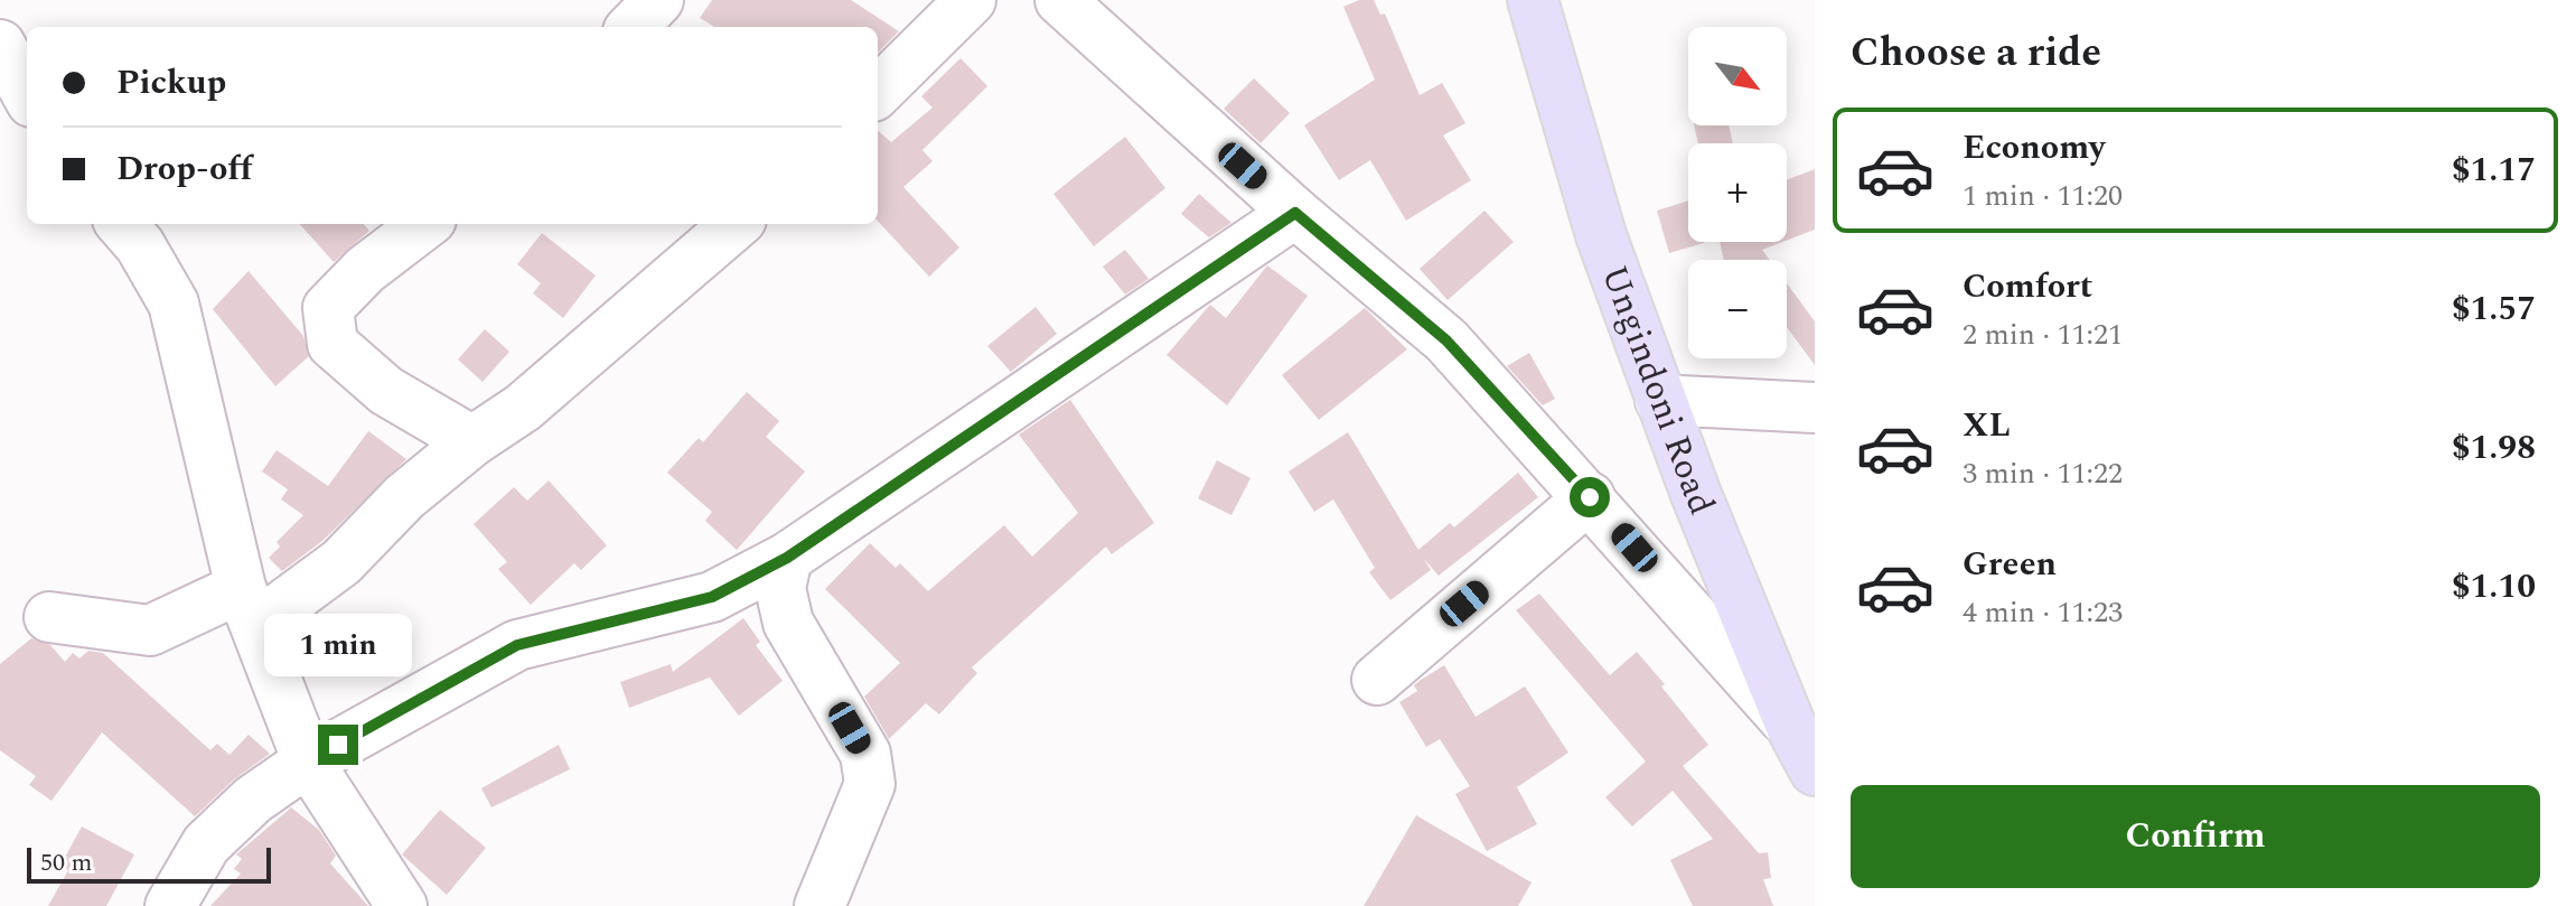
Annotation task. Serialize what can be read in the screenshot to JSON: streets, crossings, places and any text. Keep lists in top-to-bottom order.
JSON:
{
  "streets": {
    "main road": ["Ungindoni Road"]
  },
  "scale_bar": "50 m",
  "north": "bottom right",
  "page": {
    "heading": "Choose a ride",
    "map_buttons": ["+", "−"],
    "banner": ["Pickup", "Drop-off"],
    "list": [
      {
        "name": "Economy",
        "note": "1 min · 11:20",
        "value": "$1.17"
      },
      {
        "name": "Comfort",
        "note": "2 min · 11:21",
        "value": "$1.57"
      },
      {
        "name": "XL",
        "note": "3 min · 11:22",
        "value": "$1.98"
      },
      {
        "name": "Green",
        "note": "4 min · 11:23",
        "value": "$1.10"
      }
    ],
    "bubble": "1 min",
    "buttons": "Confirm",
    "scale": "50 m"
  }
}
